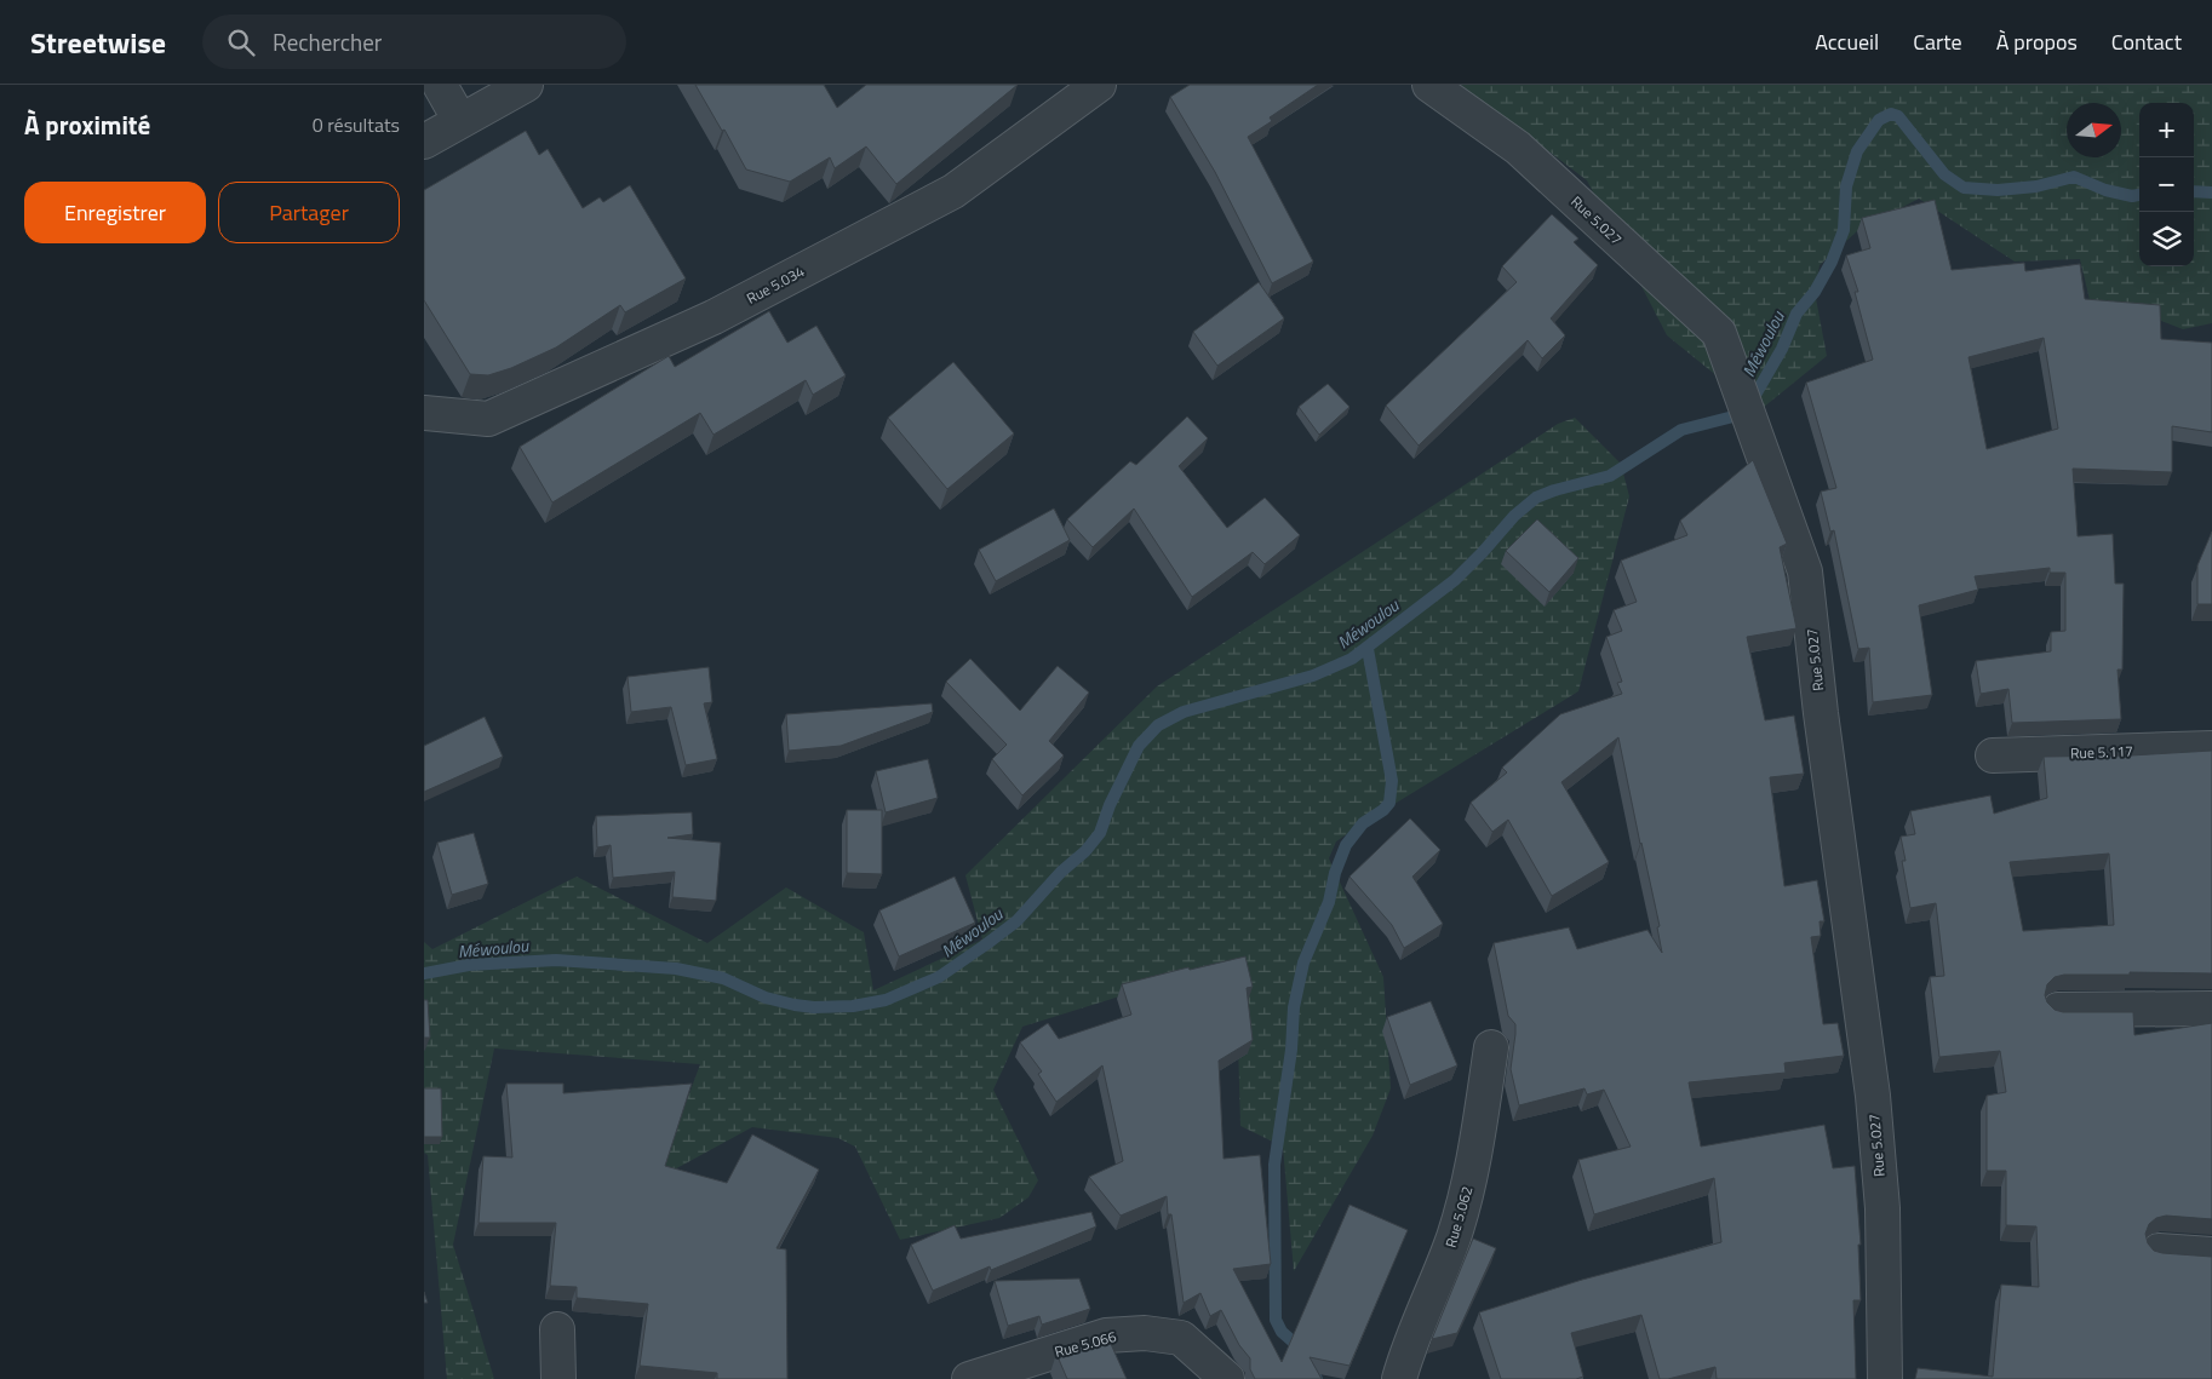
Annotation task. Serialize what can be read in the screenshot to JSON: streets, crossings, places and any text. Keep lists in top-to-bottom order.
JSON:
{
  "streets": {
    "street": [
      "Rue 5.027",
      "Rue 5.034",
      "Rue 5.117",
      "Rue 5.062",
      "Rue 5.066"
    ]
  },
  "water": ["Méwoulou"],
  "north": "right",
  "page": {
    "header": "Streetwise",
    "search": "Rechercher",
    "nav": [
      "Accueil",
      "Carte",
      "À propos",
      "Contact"
    ],
    "heading": ["À proximité", "0 résultats"],
    "map_buttons": ["+", "−"],
    "buttons": ["Enregistrer", "Partager"]
  }
}
